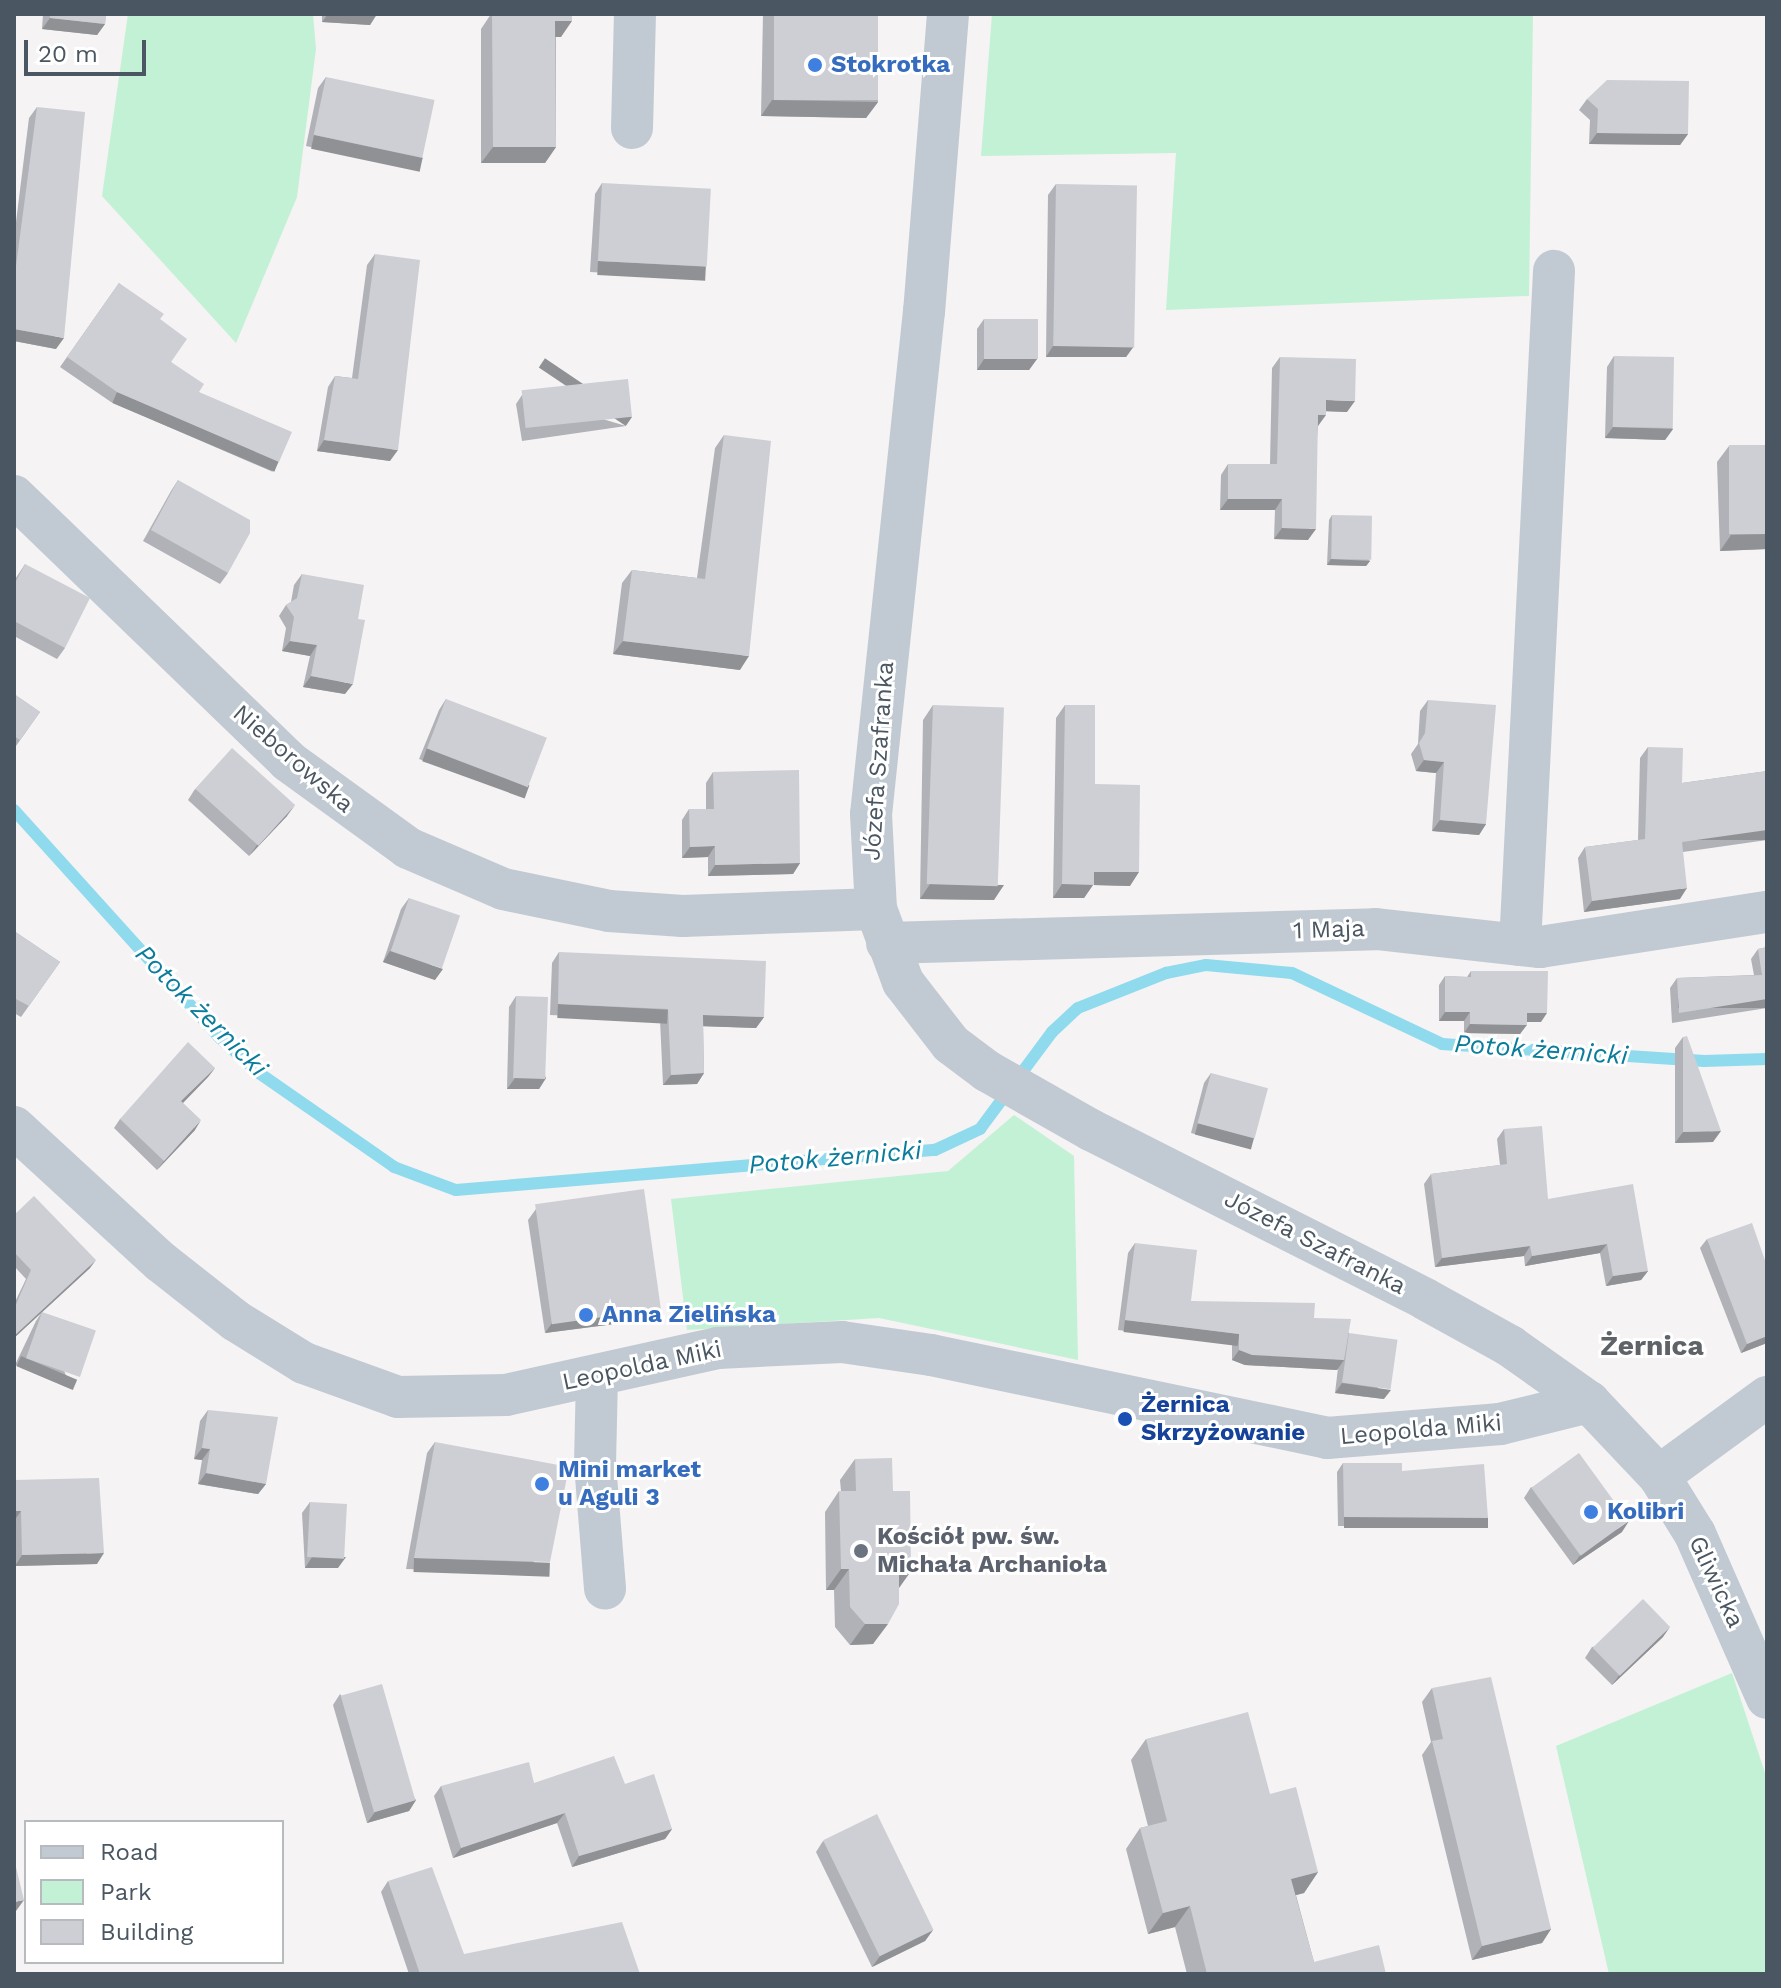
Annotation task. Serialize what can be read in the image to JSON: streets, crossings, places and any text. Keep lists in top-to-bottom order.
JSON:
{
  "streets": {
    "street": [
      "Nieborowska",
      "Józefa Szafranka",
      "1 Maja",
      "Leopolda Miki",
      "Gliwicka"
    ]
  },
  "crossings": [
    ["Nieborowska", "Józefa Szafranka"],
    ["Nieborowska", "1 Maja"],
    ["Józefa Szafranka", "1 Maja"],
    ["Józefa Szafranka", "Leopolda Miki"],
    ["Józefa Szafranka", "Gliwicka"],
    ["Leopolda Miki", "Gliwicka"]
  ],
  "districts": ["Żernica"],
  "water": ["Potok żernicki"],
  "places": [
    "Stokrotka",
    "Anna Zielińska",
    "Żernica Skrzyżowanie",
    "Mini market u Aguli 3",
    "Kolibri",
    "Kościół pw. św. Michała Archanioła"
  ],
  "legend": ["Road", "Park", "Building"],
  "scale_bar": "20 m"
}
